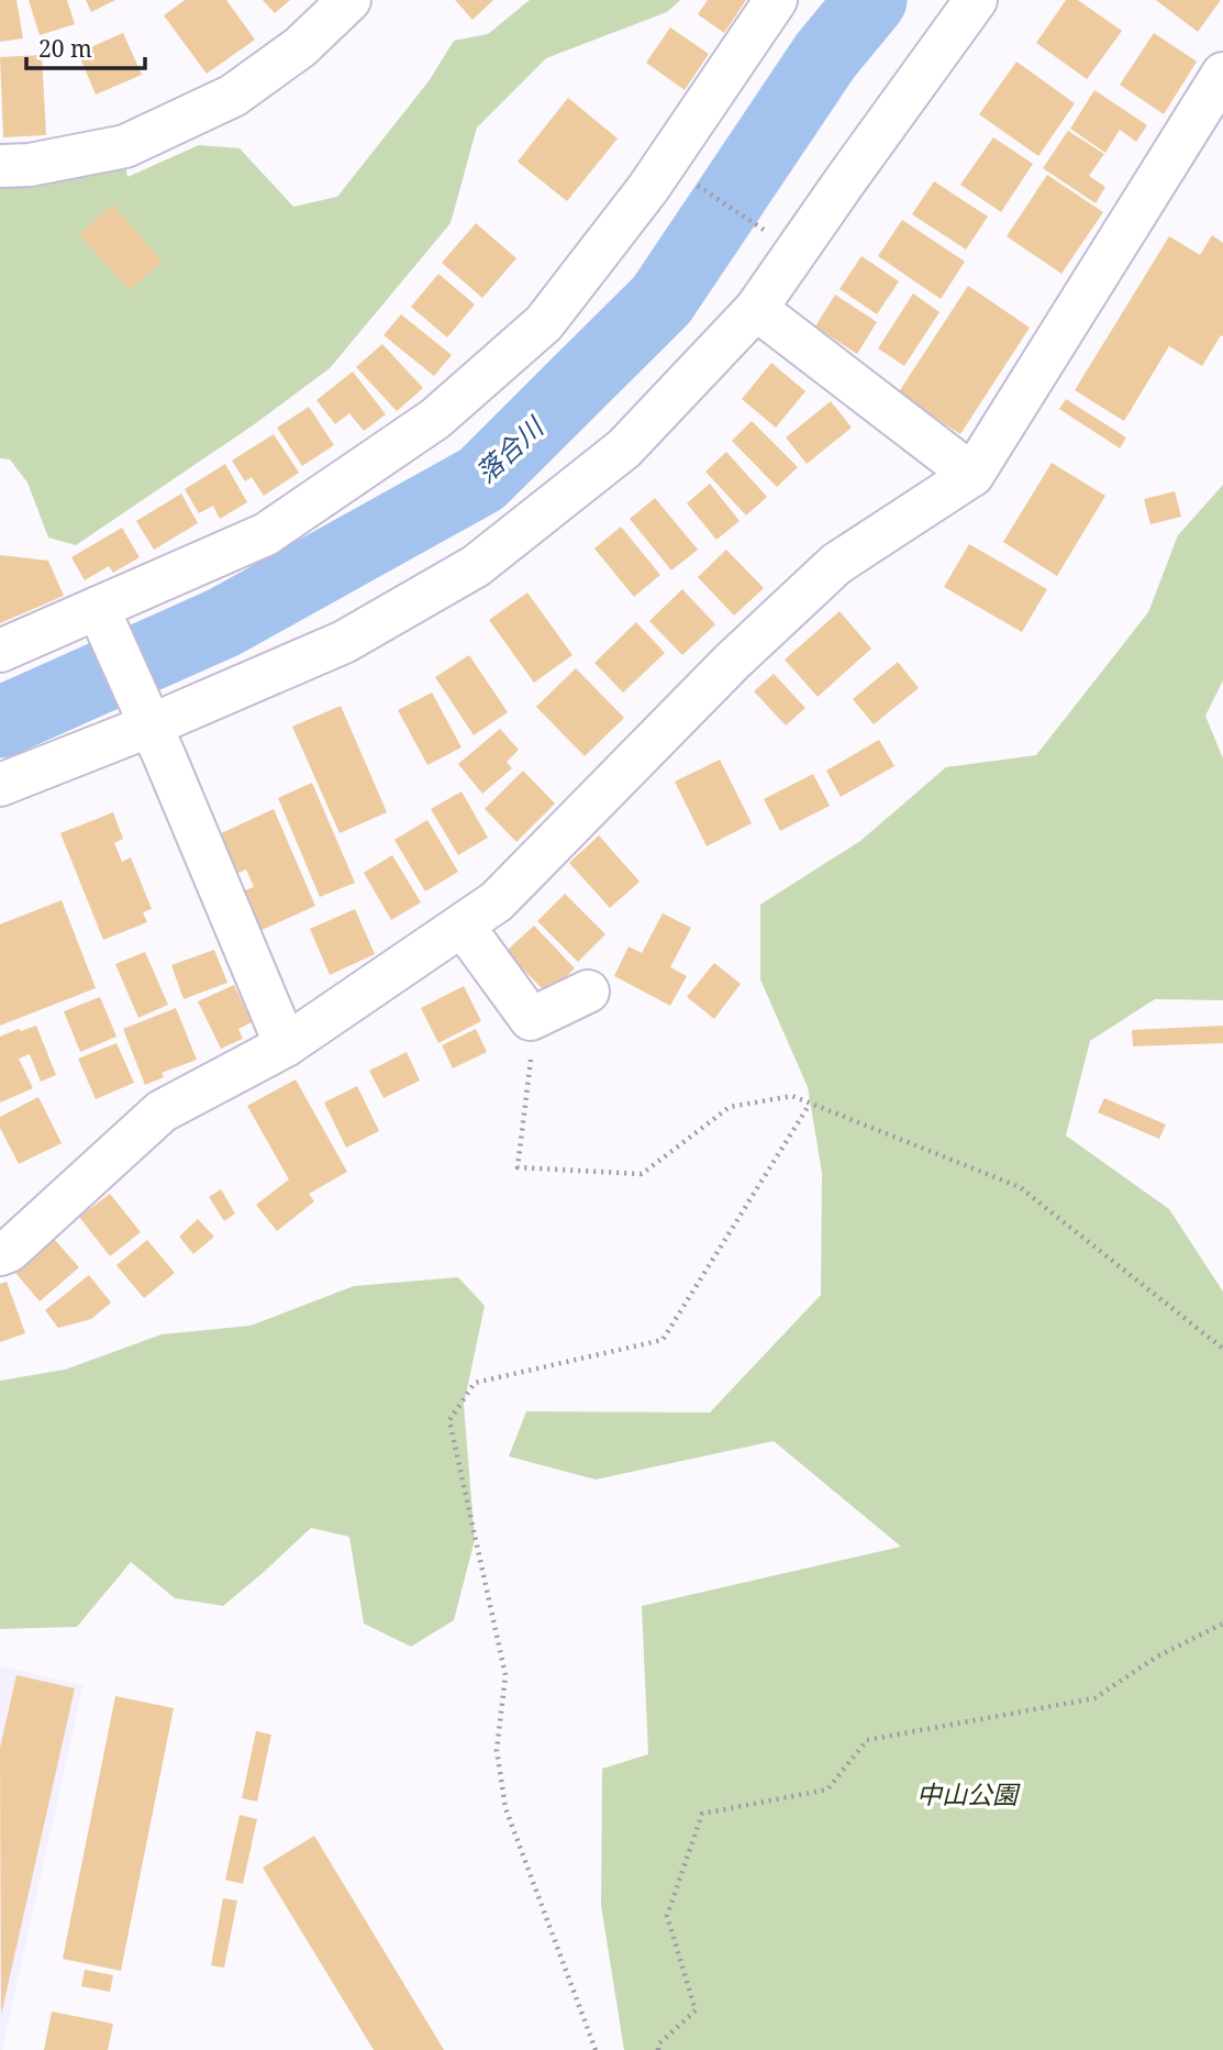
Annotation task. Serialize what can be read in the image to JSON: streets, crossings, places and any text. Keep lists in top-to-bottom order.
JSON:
{
  "water": ["落合川"],
  "parks": ["中山公園"],
  "scale_bar": "20 m"
}
